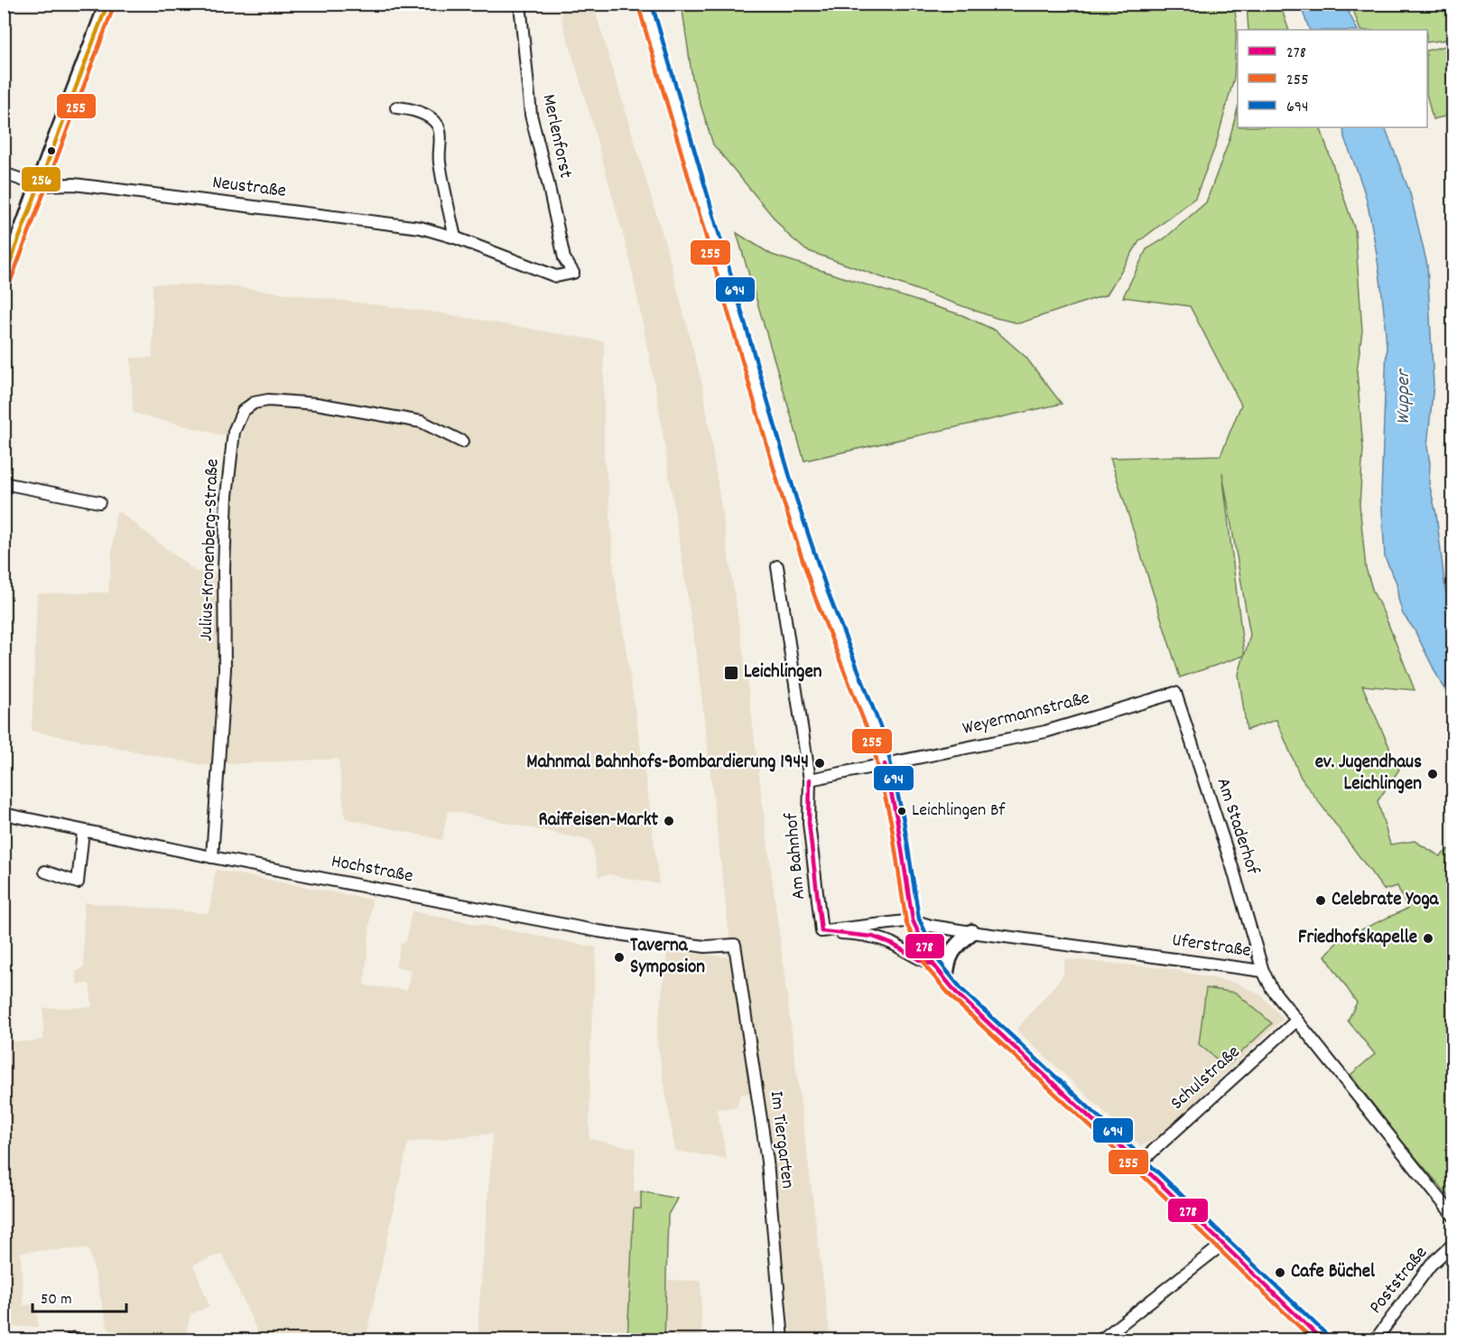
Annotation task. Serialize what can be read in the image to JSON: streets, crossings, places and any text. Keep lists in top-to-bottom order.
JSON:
{
  "streets": {
    "street": [
      "Merlenforst",
      "Neustraße",
      "Julius-Kronenberg-Straße",
      "Weyermannstraße",
      "Am Staderhof",
      "Am Bahnhof",
      "Hochstraße",
      "Uferstraße",
      "Schulstraße",
      "Im Tiergarten",
      "Poststraße"
    ]
  },
  "crossings": [
    ["Merlenforst", "Neustraße"],
    ["Julius-Kronenberg-Straße", "Hochstraße"],
    ["Weyermannstraße", "Am Staderhof"],
    ["Am Staderhof", "Uferstraße"],
    ["Hochstraße", "Im Tiergarten"],
    ["Uferstraße", "Schulstraße"]
  ],
  "water": ["Wupper"],
  "places": {
    "transit": ["Leichlingen"],
    "other": [
      "Mahnmal Bahnhofs-Bombardierung 1944",
      "ev. Jugendhaus Leichlingen",
      "Leichlingen Bf",
      "Raiffeisen-Markt",
      "Celebrate Yoga",
      "Friedhofskapelle",
      "Taverna Symposion",
      "Cafe Büchel"
    ]
  },
  "lines": [
    "transit line 694",
    "transit line 256",
    "transit line 255",
    "transit line 278"
  ],
  "legend": ["278", "255", "694"],
  "scale_bar": "50 m"
}
